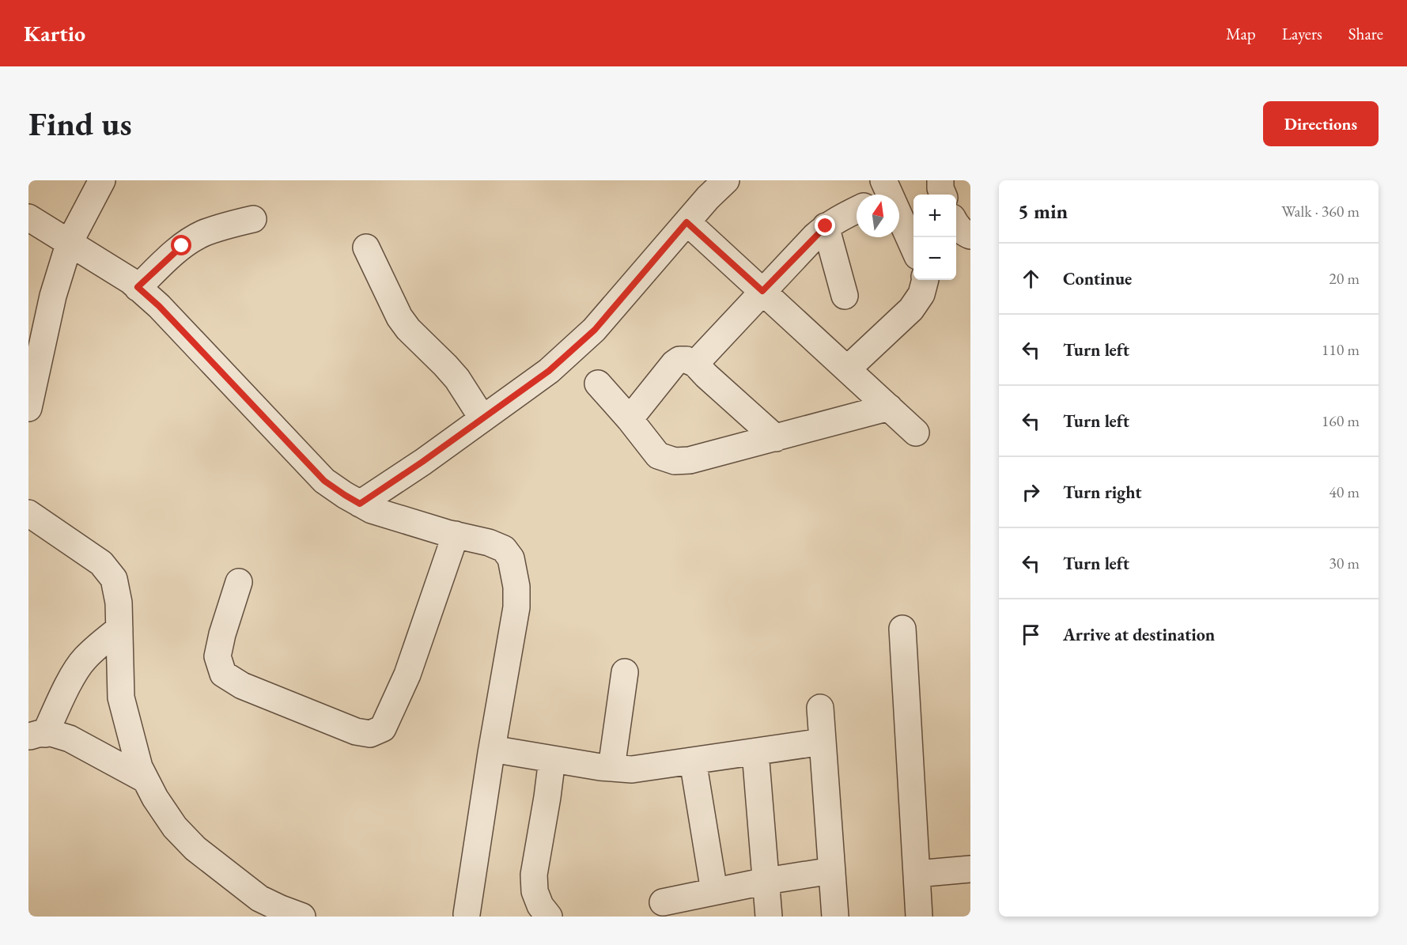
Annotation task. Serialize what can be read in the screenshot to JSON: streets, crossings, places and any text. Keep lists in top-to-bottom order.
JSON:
{
  "north": "top",
  "page": {
    "header": "Kartio",
    "nav": ["Map", "Layers", "Share"],
    "buttons": "Directions",
    "title": "Find us",
    "heading": ["5 min", "Walk · 360 m"],
    "map_buttons": ["+", "−"],
    "list": [
      ["Continue", "20 m"],
      ["Turn left", "110 m"],
      ["Turn left", "160 m"],
      ["Turn right", "40 m"],
      ["Turn left", "30 m"],
      "Arrive at destination"
    ]
  }
}
